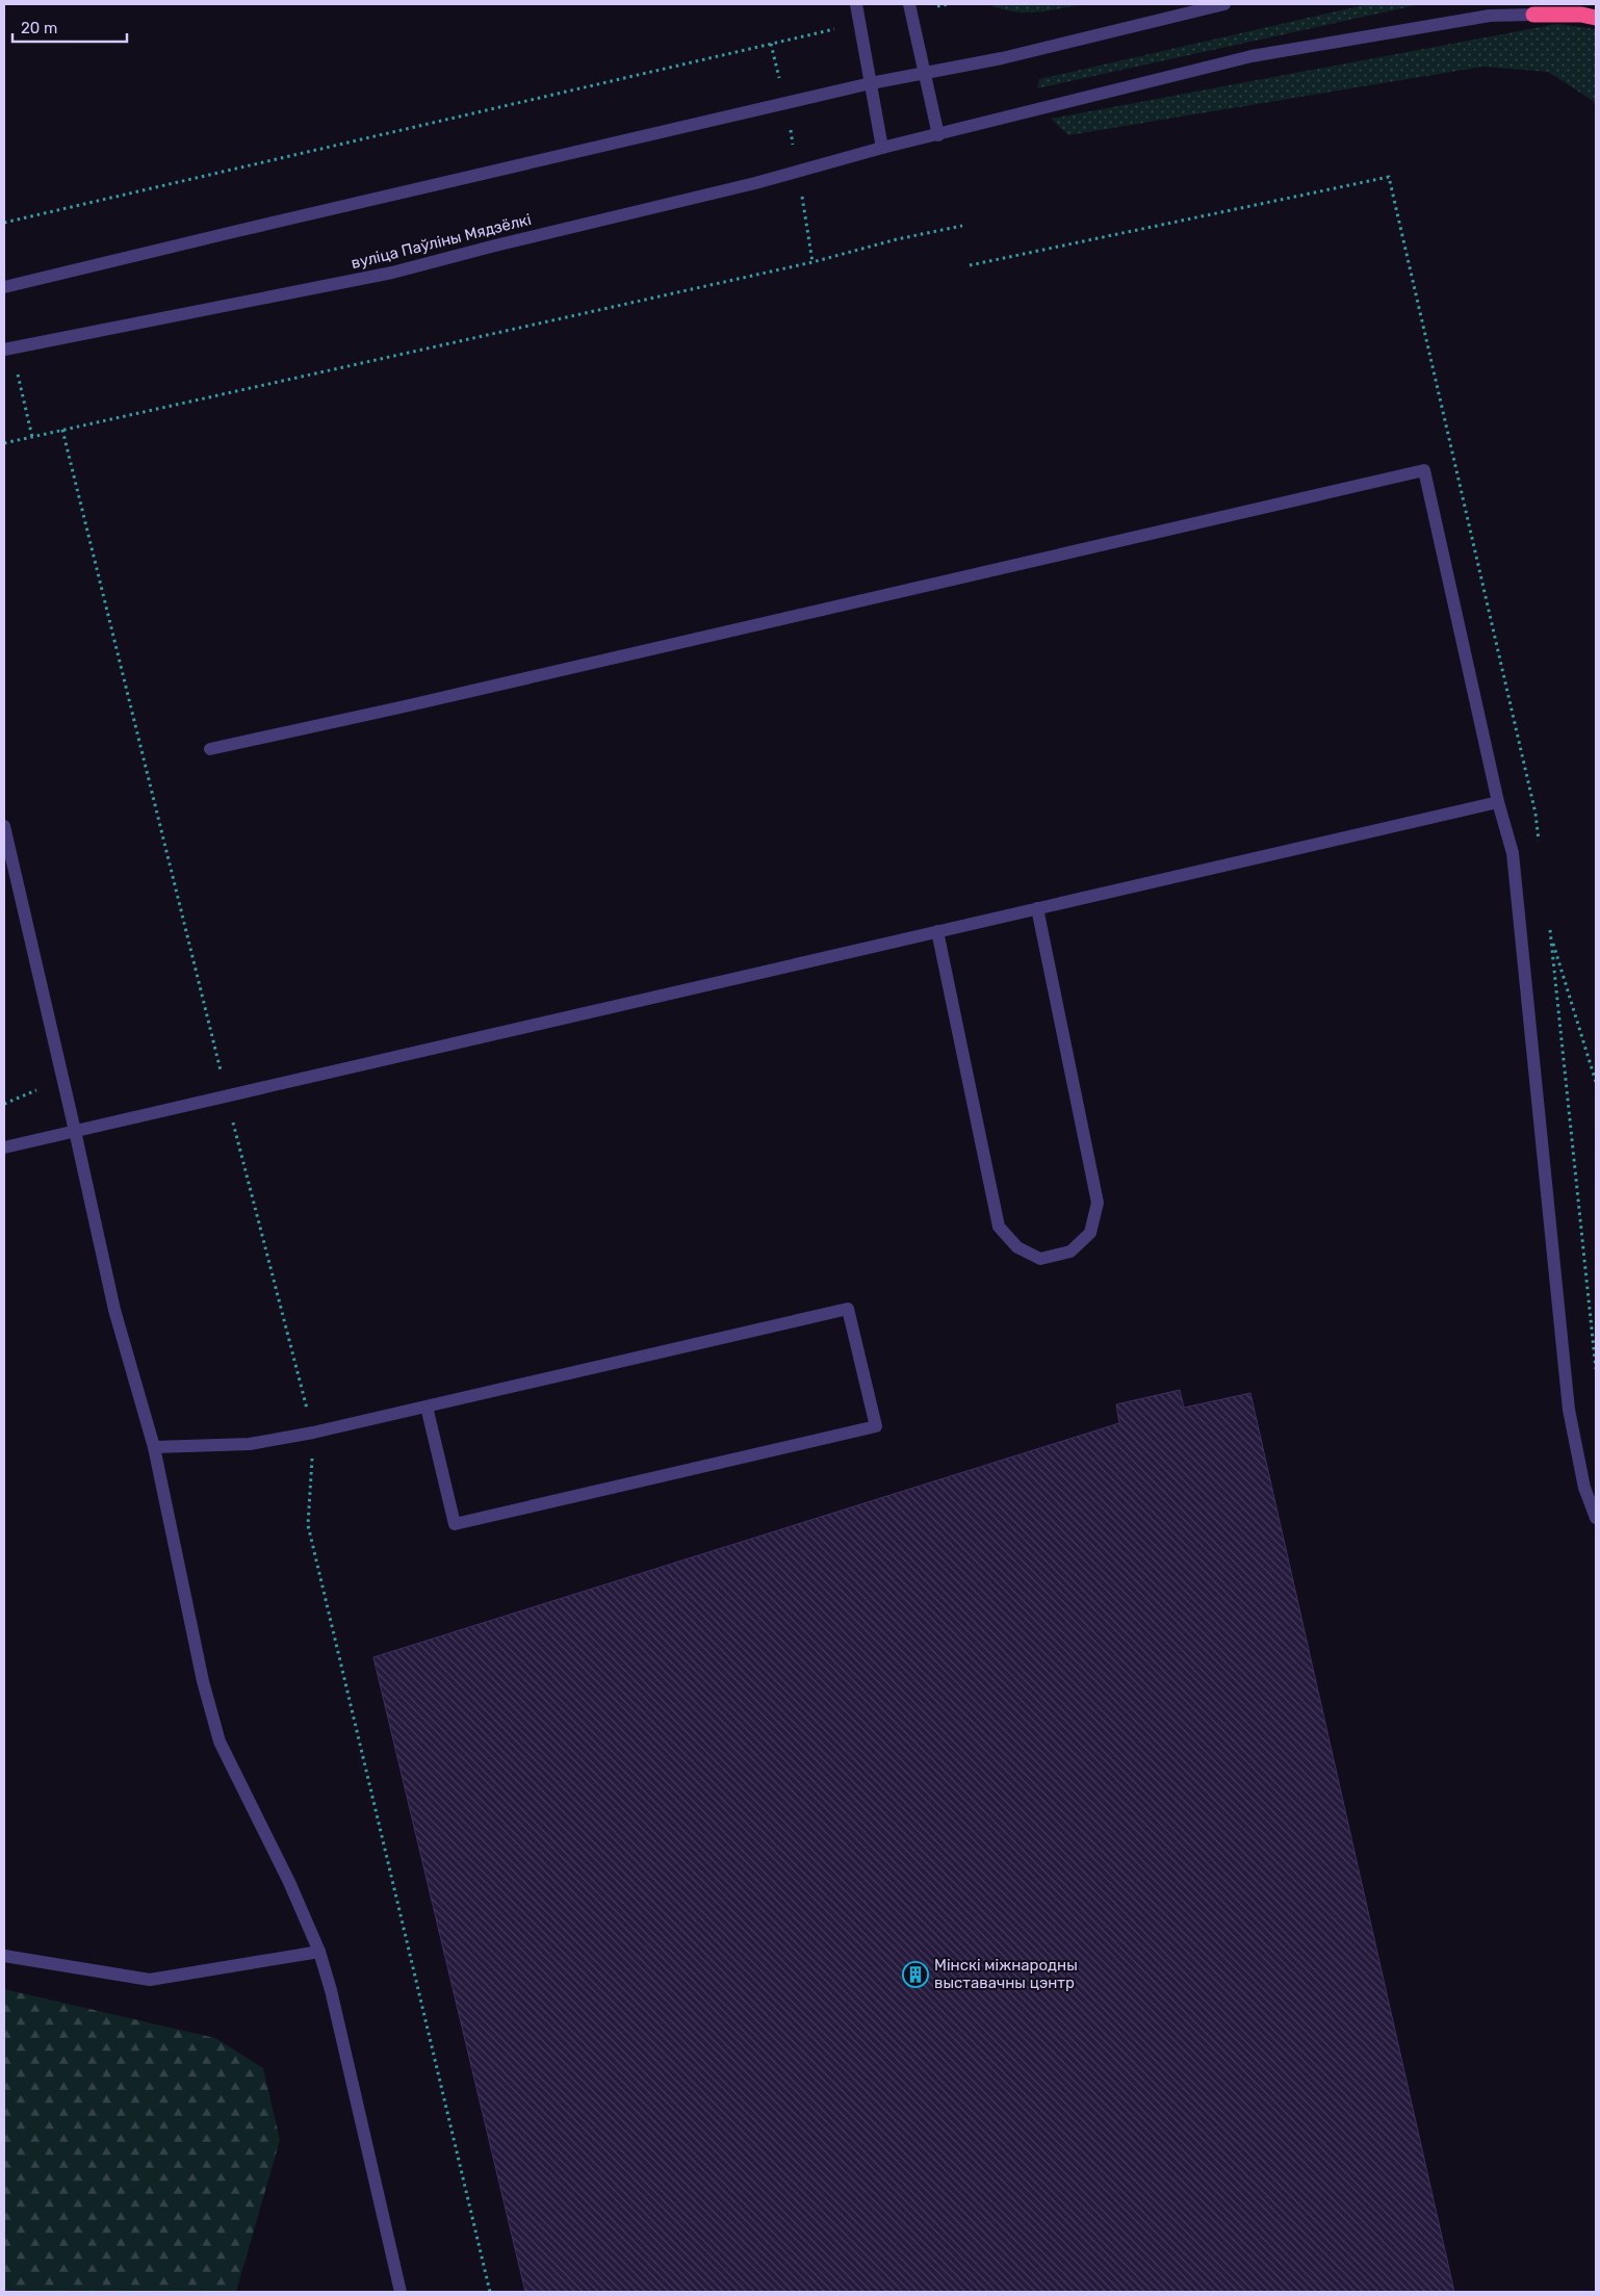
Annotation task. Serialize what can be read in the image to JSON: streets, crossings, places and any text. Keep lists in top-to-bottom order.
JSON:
{
  "streets": {
    "street": ["вуліца Паўліны Мядзёлкі"]
  },
  "places": {
    "building": ["Мінскі міжнародны выставачны цэнтр"]
  },
  "scale_bar": "20 m"
}
